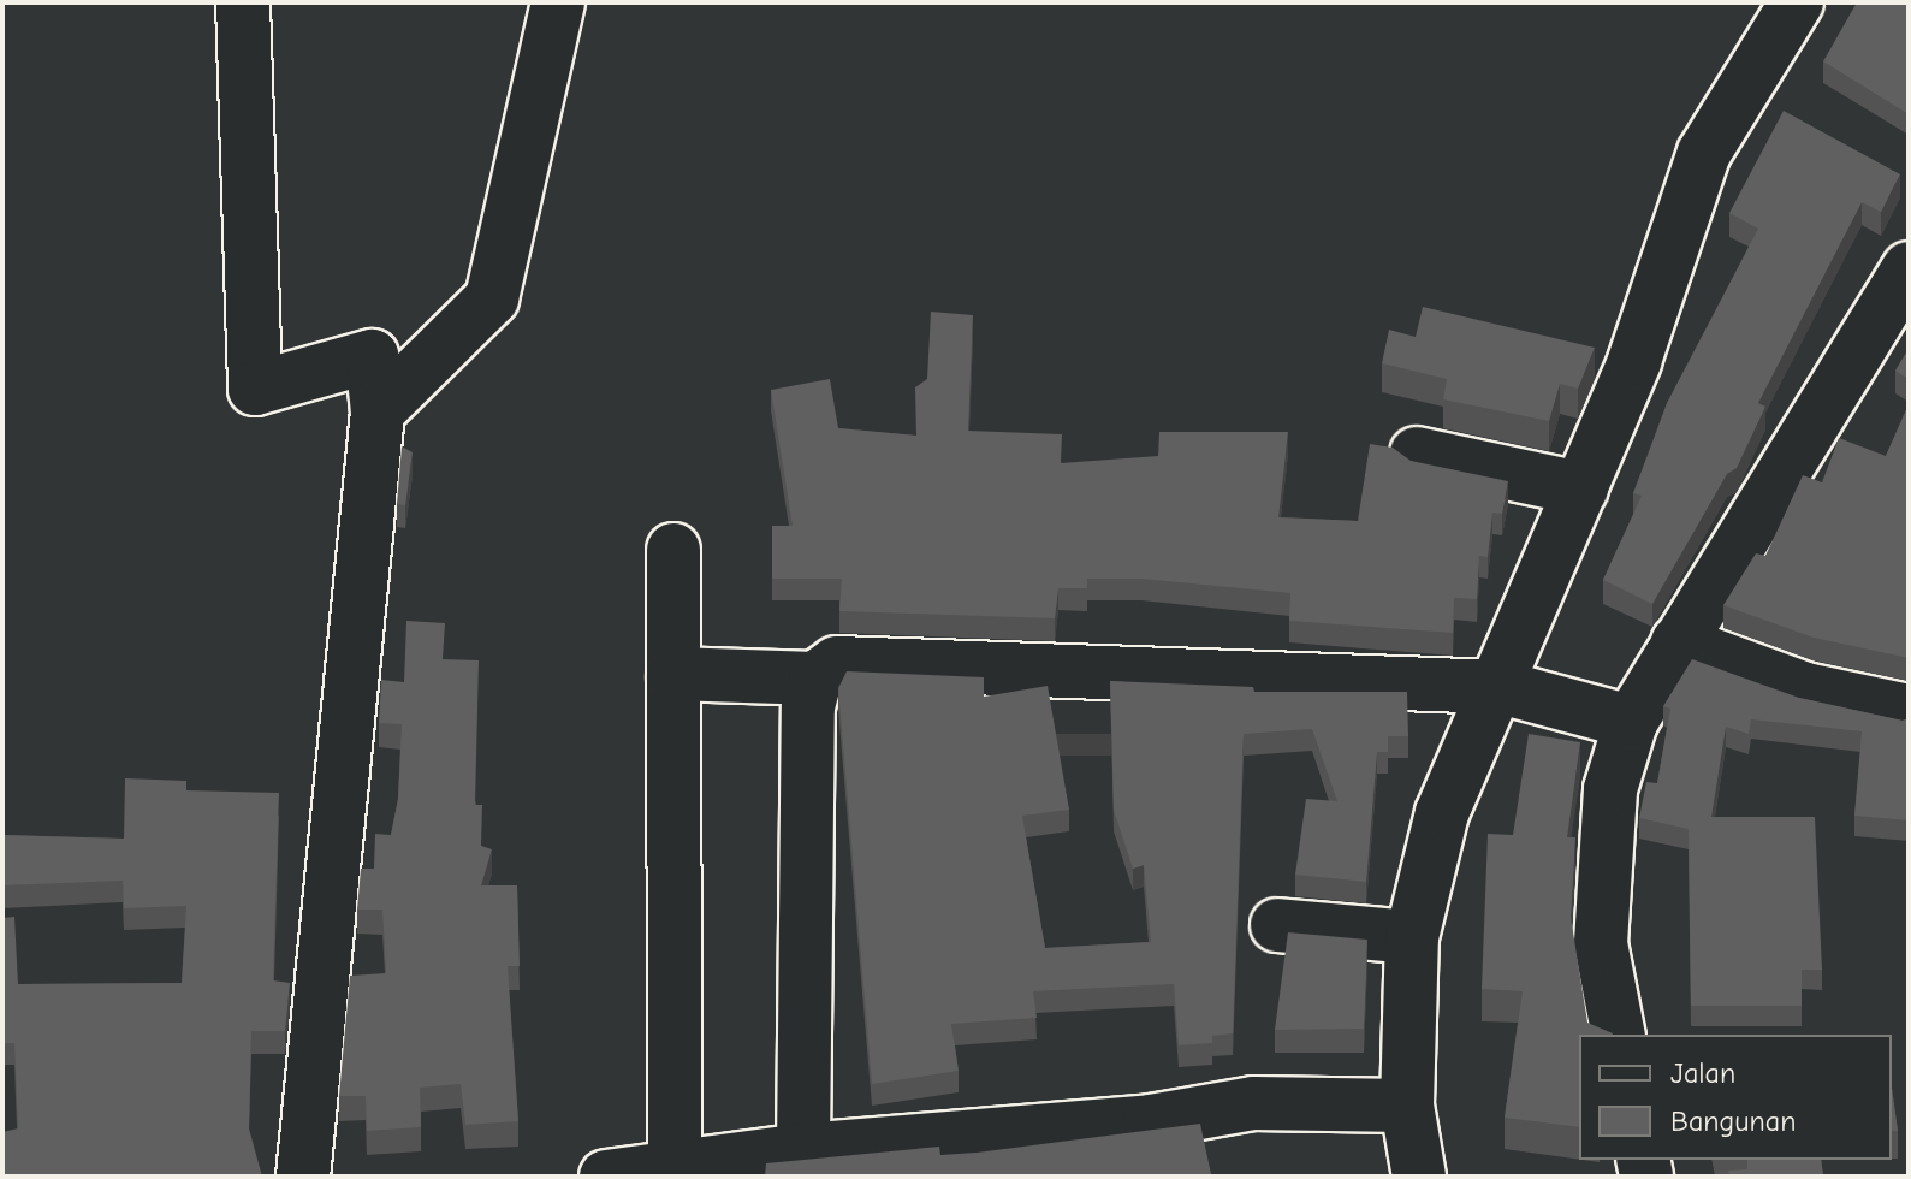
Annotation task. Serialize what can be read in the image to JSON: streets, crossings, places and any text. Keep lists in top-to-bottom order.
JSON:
{
  "legend": ["Jalan", "Bangunan"]
}
